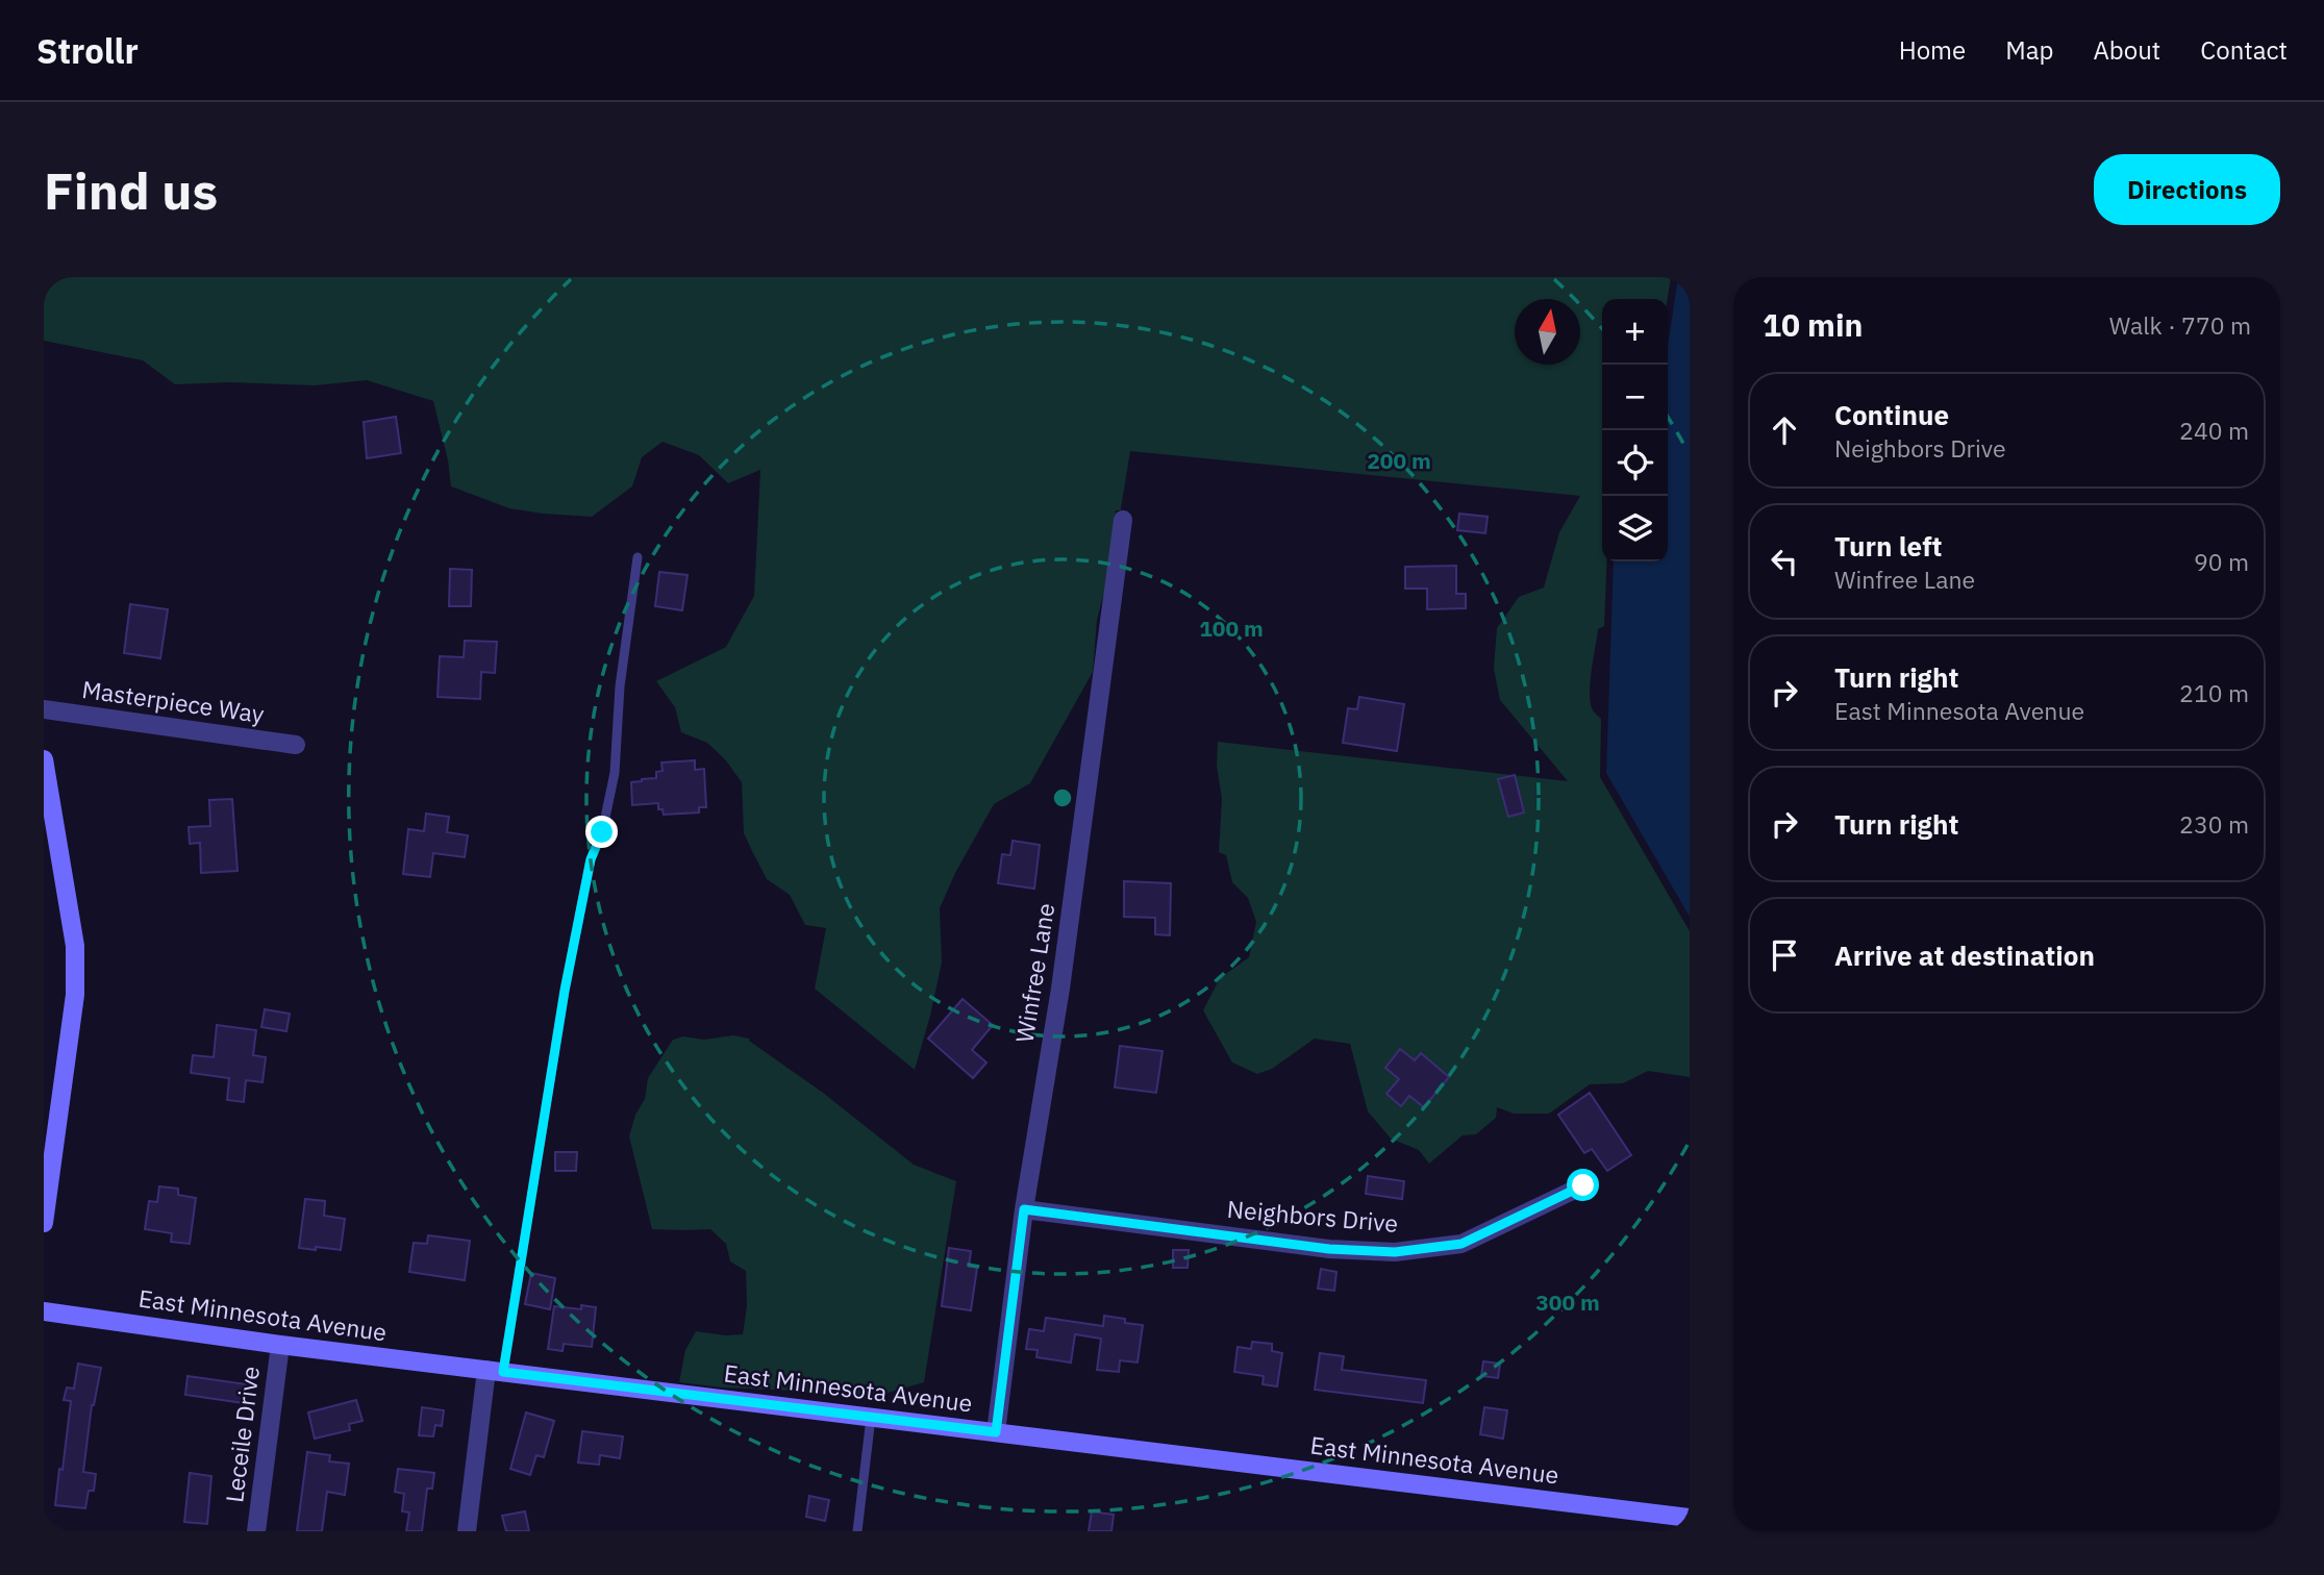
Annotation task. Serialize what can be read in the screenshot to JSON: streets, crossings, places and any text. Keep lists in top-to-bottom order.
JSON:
{
  "streets": {
    "street": [
      "Masterpiece Way",
      "Winfree Lane",
      "Neighbors Drive",
      "East Minnesota Avenue",
      "Leceile Drive"
    ]
  },
  "crossings": [
    ["Winfree Lane", "Neighbors Drive"],
    ["Winfree Lane", "East Minnesota Avenue"],
    ["East Minnesota Avenue", "Leceile Drive"]
  ],
  "north": "top",
  "page": {
    "header": "Strollr",
    "nav": [
      "Home",
      "Map",
      "About",
      "Contact"
    ],
    "buttons": "Directions",
    "title": "Find us",
    "heading": ["10 min", "Walk · 770 m"],
    "map_buttons": ["+", "−"],
    "list": [
      ["Continue", "Neighbors Drive", "240 m"],
      ["Turn left", "Winfree Lane", "90 m"],
      ["Turn right", "East Minnesota Avenue", "210 m"],
      ["Turn right", "230 m"],
      "Arrive at destination"
    ]
  },
  "rings": ["200 m", "100 m", "300 m"]
}
